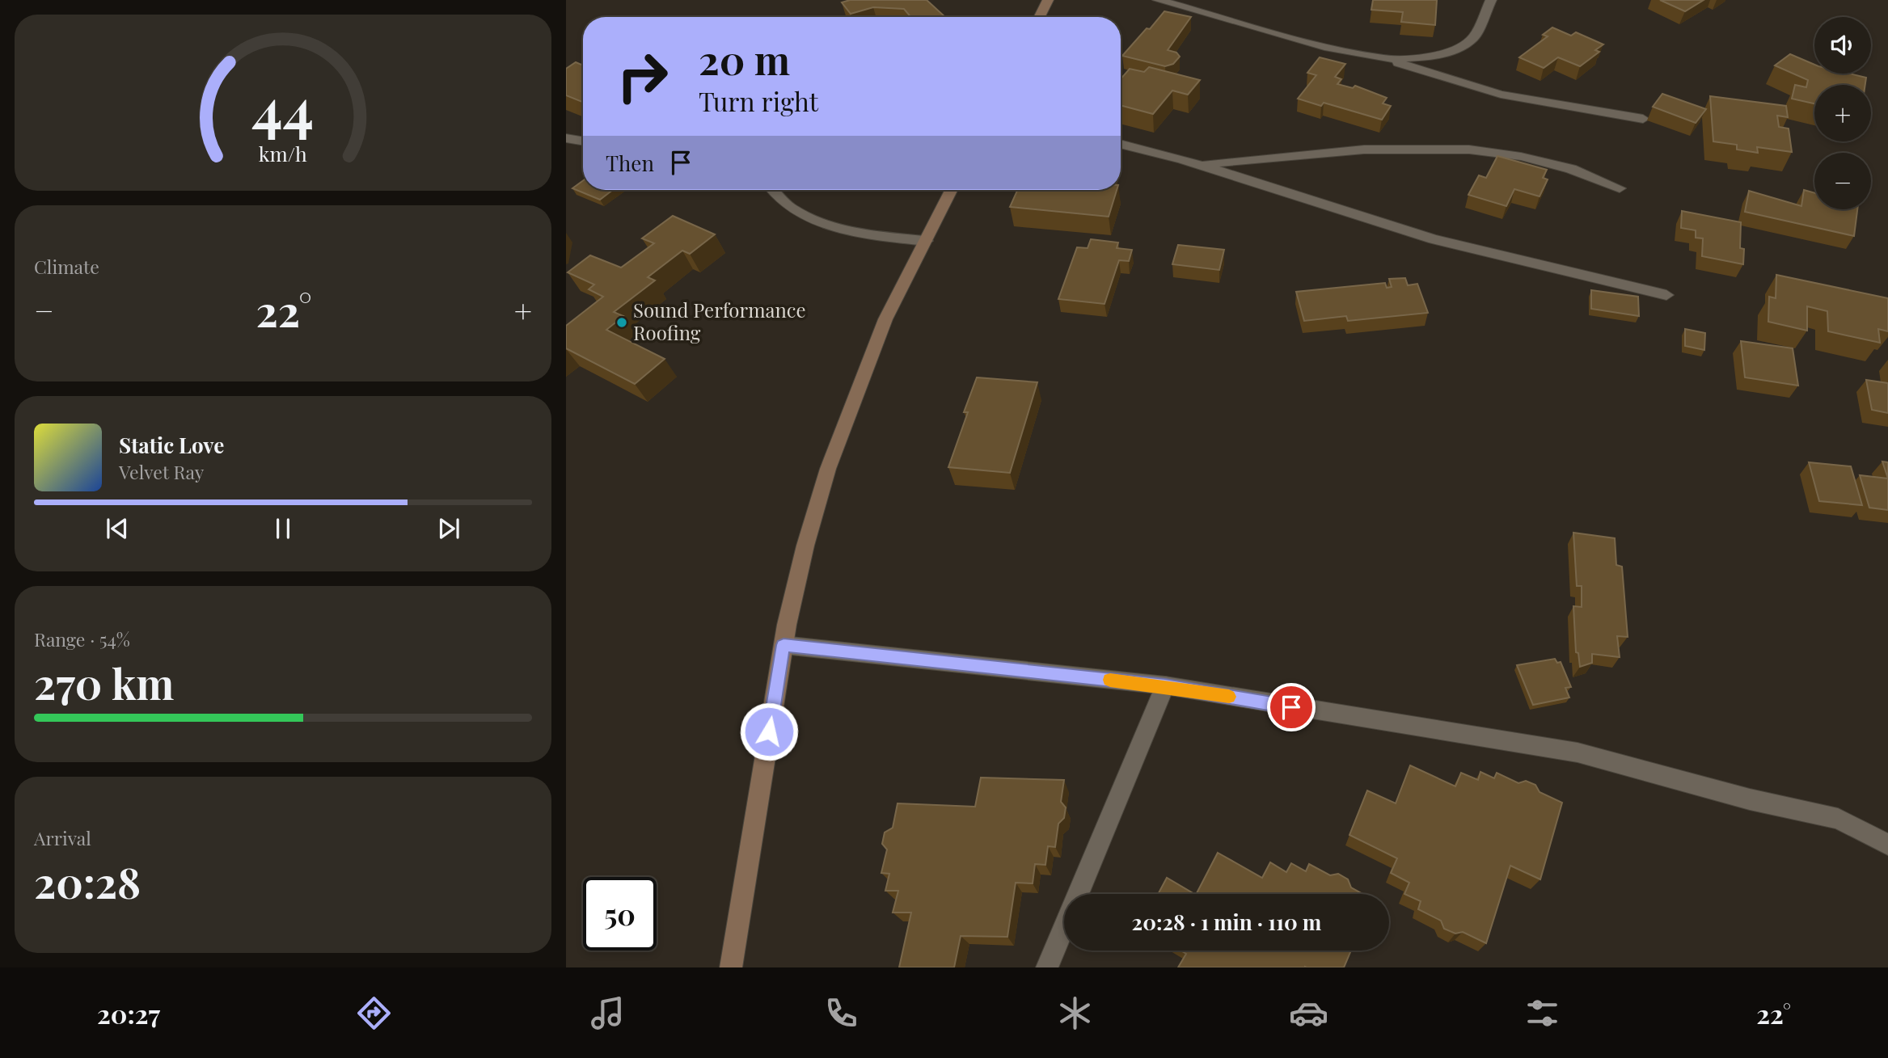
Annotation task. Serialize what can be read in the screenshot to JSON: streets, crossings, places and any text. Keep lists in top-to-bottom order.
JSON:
{
  "places": ["Sound Performance Roofing"],
  "page": {
    "map_buttons": ["+", "−"],
    "turn": ["20 m", "Turn right"],
    "then": "Then",
    "tile": [
      "Climate",
      ["Range · 54%", "270 km"],
      ["Arrival", "20:28"]
    ],
    "heat": ["−", "22°", "+"],
    "song": ["Static Love", "Velvet Ray"],
    "limit": "50",
    "trip": "20:28 · 1 min · 110 m",
    "tabs": ["20:27", "22°"],
    "gauge": ["44", "km/h"]
  }
}
